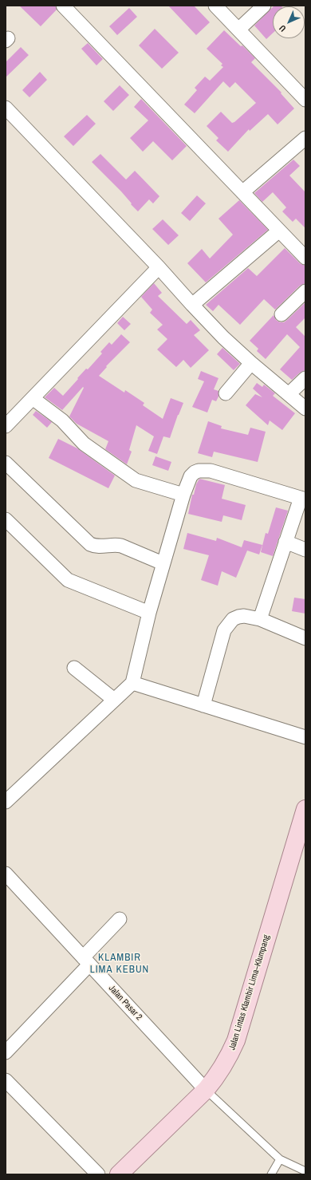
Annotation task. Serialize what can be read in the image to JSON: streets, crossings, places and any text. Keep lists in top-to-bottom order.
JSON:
{
  "streets": {
    "main road": ["Jalan Lintas Klambir Lima–Klumpang"],
    "street": ["Jalan Pasar 2"]
  },
  "crossings": [
    ["Jalan Lintas Klambir Lima–Klumpang", "Jalan Pasar 2"]
  ],
  "districts": ["KLAMBIR LIMA KEBUN"],
  "north": "bottom left"
}
